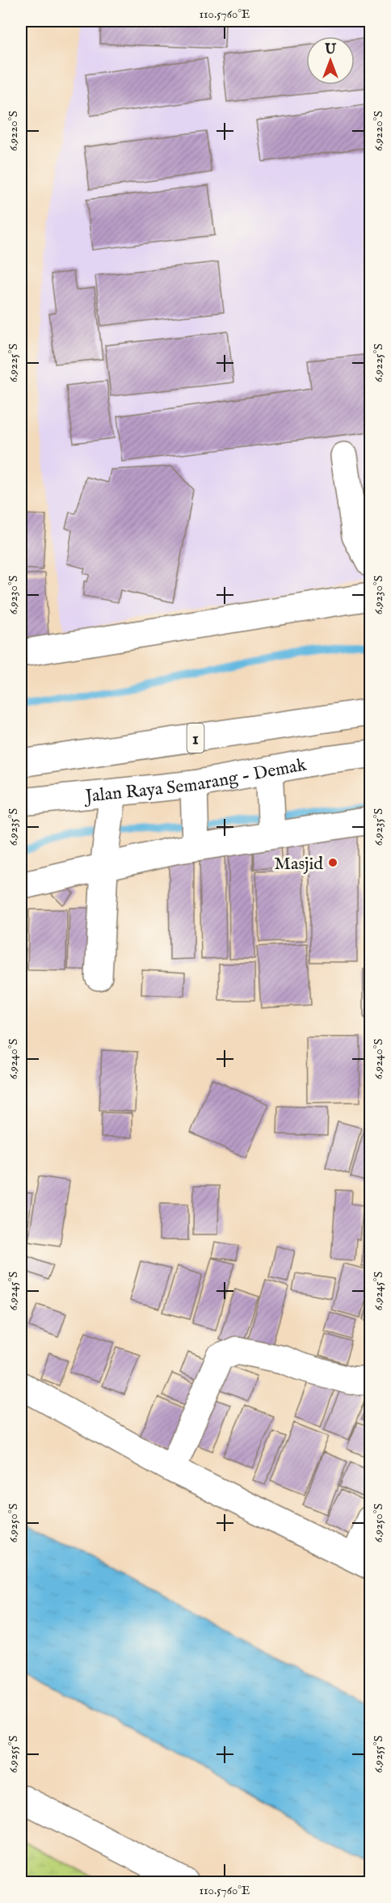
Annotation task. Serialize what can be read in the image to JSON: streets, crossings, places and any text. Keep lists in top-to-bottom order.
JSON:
{
  "streets": {
    "main road": ["1", "Jalan Raya Semarang - Demak"]
  },
  "places": ["Masjid"],
  "north": "top",
  "coordinates": [
    "110.5760°E",
    "6.9220°S",
    "6.9225°S",
    "6.9230°S",
    "6.9235°S",
    "6.9240°S",
    "6.9245°S",
    "6.9250°S",
    "6.9255°S"
  ]
}
